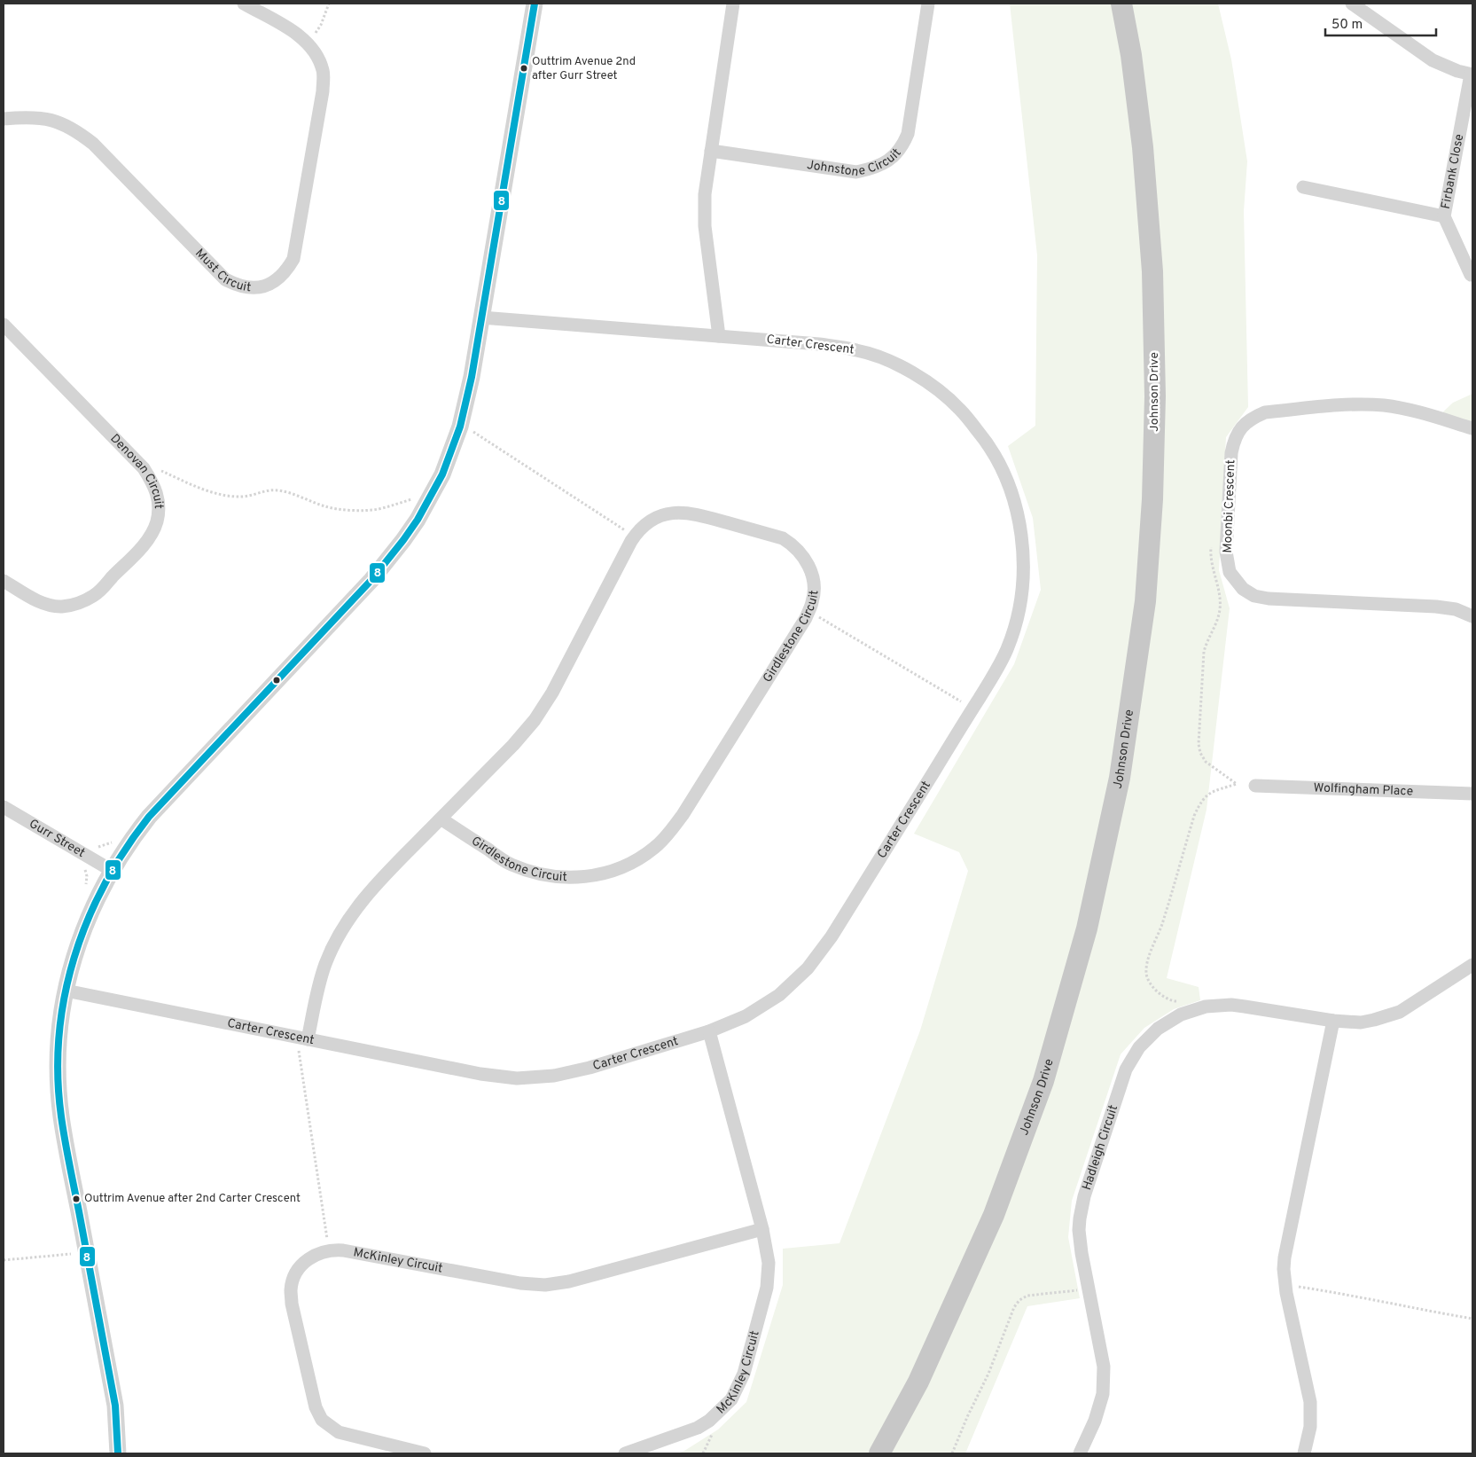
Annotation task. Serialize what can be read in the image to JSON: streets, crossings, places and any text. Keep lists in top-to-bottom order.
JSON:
{
  "streets": {
    "main road": ["Johnson Drive"],
    "street": [
      "Johnstone Circuit",
      "Firbank Close",
      "Must Circuit",
      "Carter Crescent",
      "Denovan Circuit",
      "Moonbi Crescent",
      "Girdlestone Circuit",
      "Wolfingham Place",
      "Gurr Street",
      "Hadleigh Circuit",
      "McKinley Circuit"
    ]
  },
  "crossings": [
    ["Carter Crescent", "Girdlestone Circuit"],
    ["Carter Crescent", "McKinley Circuit"]
  ],
  "places": ["Outtrim Avenue 2nd after Gurr Street", "Outtrim Avenue after 2nd Carter Crescent"],
  "lines": ["transit line 8"],
  "scale_bar": "50 m"
}
